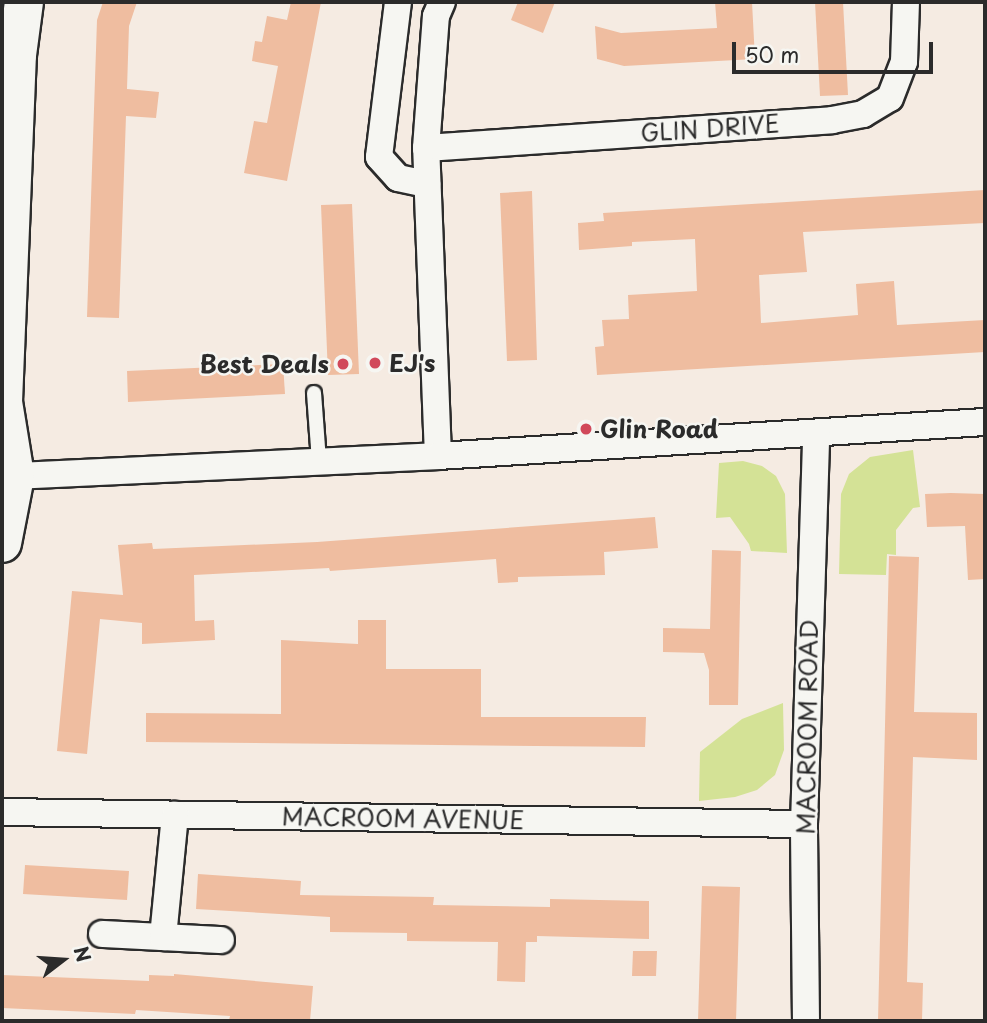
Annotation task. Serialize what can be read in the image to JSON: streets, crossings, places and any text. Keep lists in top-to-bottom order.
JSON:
{
  "streets": {
    "street": ["GLIN DRIVE", "MACROOM ROAD", "MACROOM AVENUE"]
  },
  "crossings": [
    ["MACROOM ROAD", "MACROOM AVENUE"]
  ],
  "places": ["EJ's", "Best Deals", "Glin Road"],
  "scale_bar": "50 m",
  "north": "right"
}
